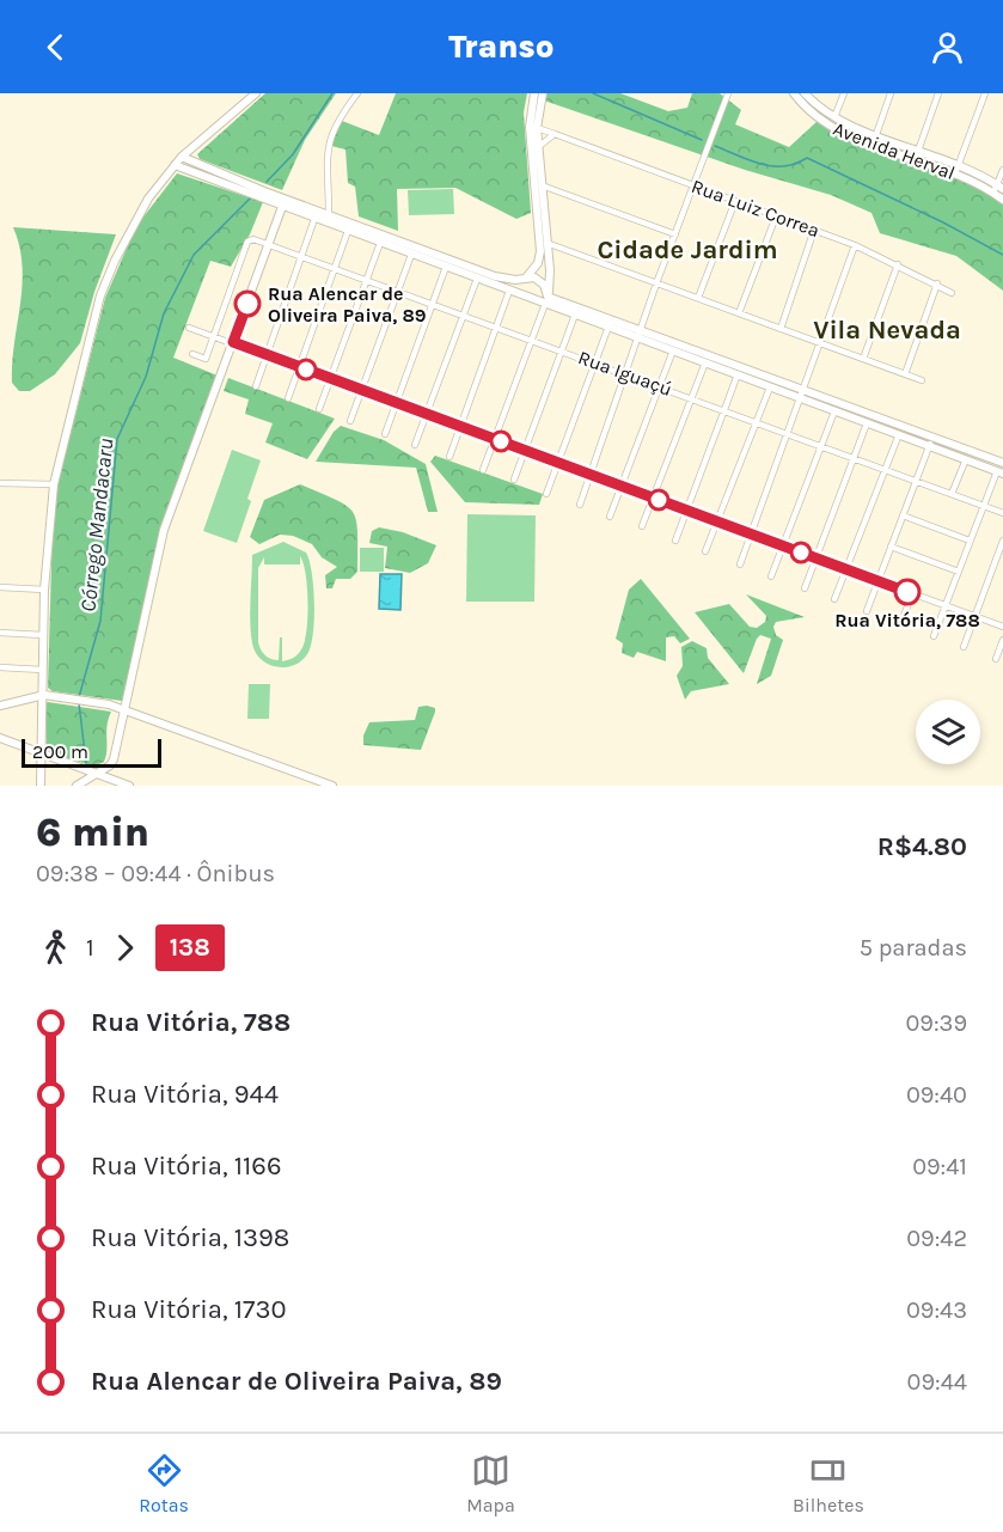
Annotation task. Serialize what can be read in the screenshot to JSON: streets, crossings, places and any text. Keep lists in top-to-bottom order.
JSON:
{
  "streets": {
    "main road": ["Avenida Herval"],
    "street": ["Rua Luiz Correa", "Rua Iguaçú"]
  },
  "districts": ["Cidade Jardim", "Vila Nevada"],
  "water": ["Córrego Mandacaru"],
  "places": ["Rua Alencar de Oliveira Paiva, 89", "Rua Vitória, 788"],
  "lines": ["bus line 138"],
  "scale_bar": "200 m",
  "page": {
    "header": "Transo",
    "scale": "200 m",
    "heading": ["6 min", "09:38 – 09:44 · Ônibus", "R$4.80"],
    "legs": ["1", "138", "5 paradas"],
    "list": [
      {
        "name": "Rua Vitória, 788",
        "value": "09:39"
      },
      {
        "name": "Rua Vitória, 944",
        "value": "09:40"
      },
      {
        "name": "Rua Vitória, 1166",
        "value": "09:41"
      },
      {
        "name": "Rua Vitória, 1398",
        "value": "09:42"
      },
      {
        "name": "Rua Vitória, 1730",
        "value": "09:43"
      },
      {
        "name": "Rua Alencar de Oliveira Paiva, 89",
        "value": "09:44"
      }
    ],
    "tabs": ["Rotas", "Mapa", "Bilhetes"]
  }
}
